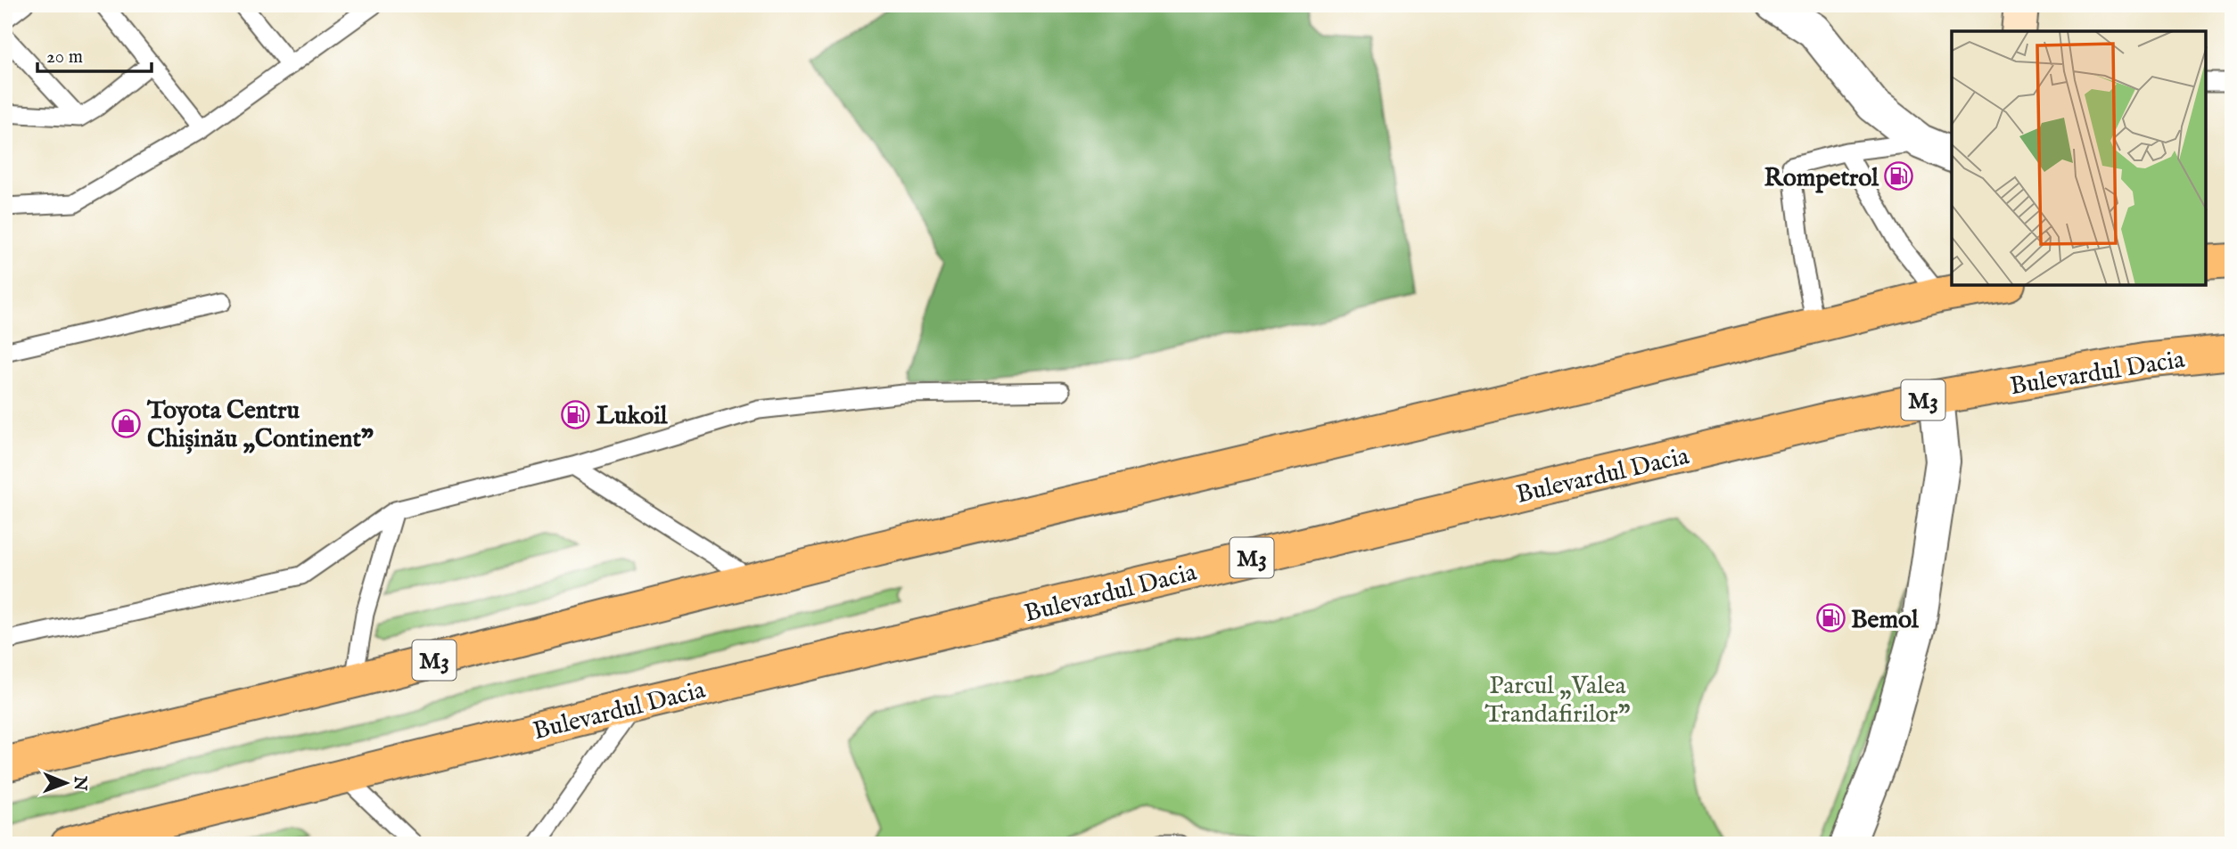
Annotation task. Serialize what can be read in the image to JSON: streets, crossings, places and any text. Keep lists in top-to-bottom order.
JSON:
{
  "streets": {
    "highway": ["Bulevardul Dacia", "M3"]
  },
  "parks": ["Parcul „Valea Trandafirilor”"],
  "places": {
    "fuel station": ["Rompetrol", "Lukoil", "Bemol"],
    "shop": ["Toyota Centru Chișinău „Continent”"]
  },
  "scale_bar": "20 m",
  "north": "right"
}
